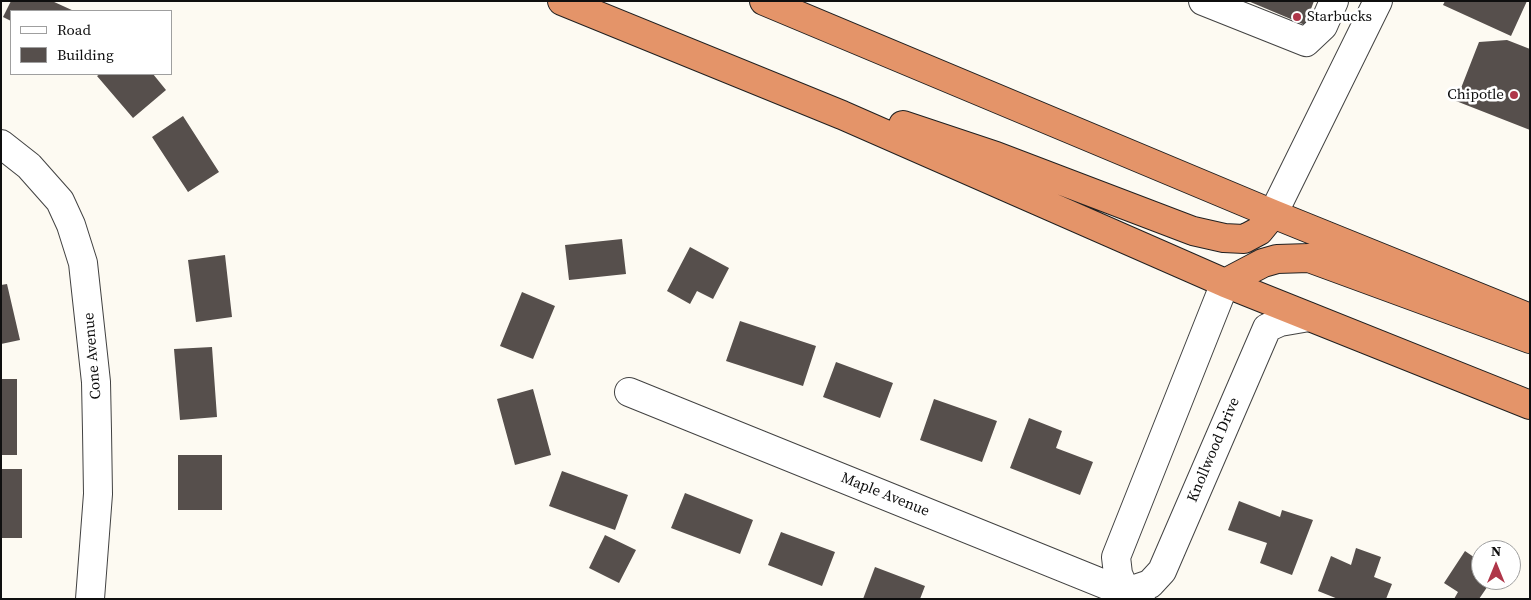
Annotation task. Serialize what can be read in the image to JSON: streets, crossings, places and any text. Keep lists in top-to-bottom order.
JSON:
{
  "streets": {
    "street": ["Cone Avenue", "Knollwood Drive", "Maple Avenue"]
  },
  "crossings": [
    ["Knollwood Drive", "Maple Avenue"]
  ],
  "places": ["Starbucks", "Chipotle"],
  "legend": ["Road", "Building"],
  "north": "top"
}
